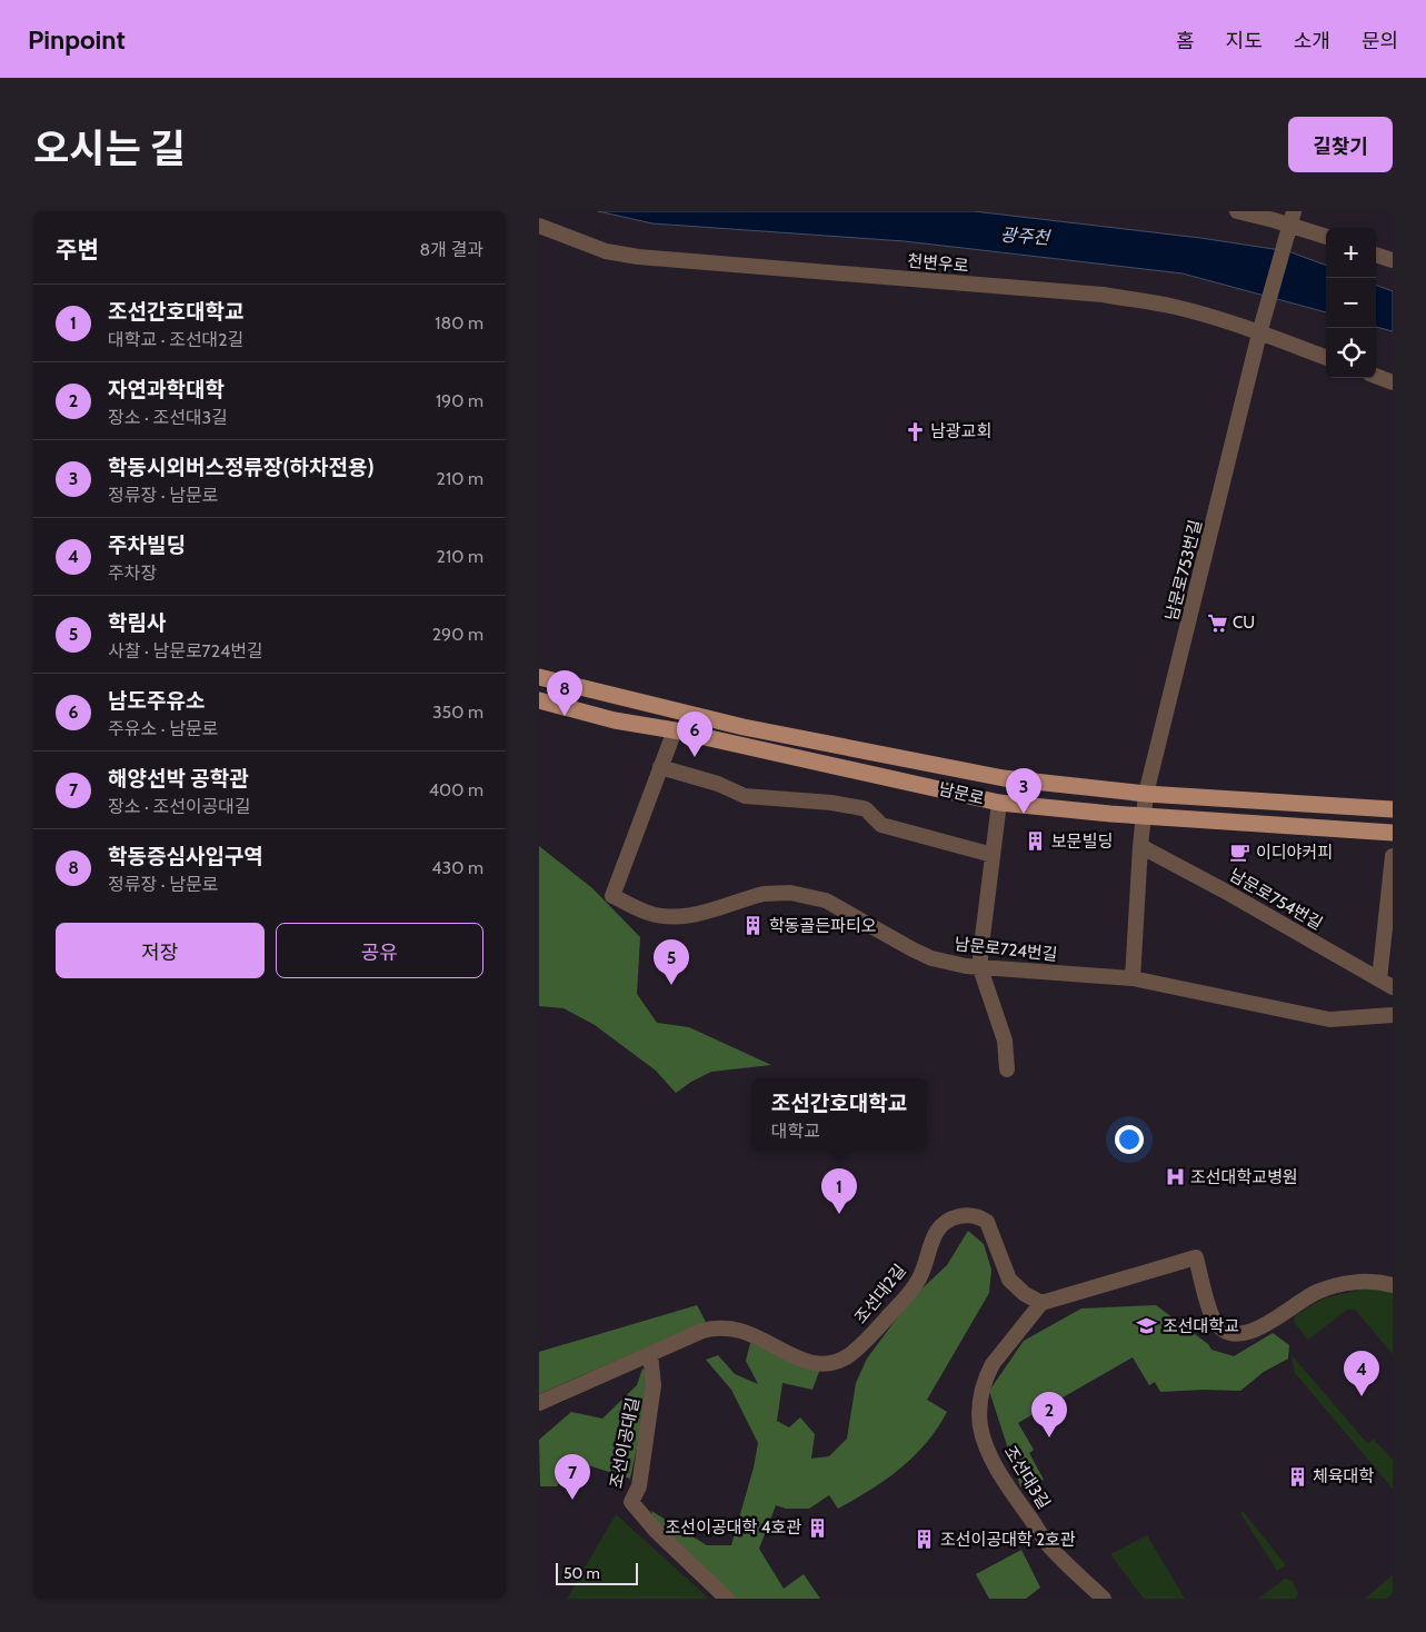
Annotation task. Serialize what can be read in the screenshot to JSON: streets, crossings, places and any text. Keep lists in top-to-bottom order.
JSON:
{
  "streets": {
    "main road": ["남문로"],
    "street": [
      "천변우로",
      "남문로753번길",
      "남문로754번길",
      "남문로724번길",
      "조선대2길",
      "조선이공대길",
      "조선대3길"
    ]
  },
  "crossings": [
    ["천변우로", "남문로753번길"],
    ["남문로753번길", "남문로"],
    ["남문로", "남문로724번길"],
    ["조선대2길", "조선이공대길"],
    ["조선대2길", "조선대3길"]
  ],
  "water": ["광주천"],
  "places": {
    "church": ["남광교회"],
    "supermarket": ["CU"],
    "building": [
      "보문빌딩",
      "학동골든파티오",
      "체육대학",
      "조선이공대학 4호관",
      "조선이공대학 2호관"
    ],
    "cafe": ["이디야커피"],
    "hospital": ["조선대학교병원"],
    "school or university": ["조선대학교"]
  },
  "scale_bar": "50 m",
  "page": {
    "header": "Pinpoint",
    "nav": [
      "홈",
      "지도",
      "소개",
      "문의"
    ],
    "title": "오시는 길",
    "buttons": [
      "길찾기",
      ["저장", "공유"]
    ],
    "heading": ["주변", "8개 결과"],
    "map_buttons": ["+", "−"],
    "list": [
      {
        "mark": "1",
        "name": "조선간호대학교",
        "note": "대학교 · 조선대2길",
        "value": "180 m"
      },
      {
        "mark": "2",
        "name": "자연과학대학",
        "note": "장소 · 조선대3길",
        "value": "190 m"
      },
      {
        "mark": "3",
        "name": "학동시외버스정류장(하차전용)",
        "note": "정류장 · 남문로",
        "value": "210 m"
      },
      {
        "mark": "4",
        "name": "주차빌딩",
        "note": "주차장",
        "value": "210 m"
      },
      {
        "mark": "5",
        "name": "학림사",
        "note": "사찰 · 남문로724번길",
        "value": "290 m"
      },
      {
        "mark": "6",
        "name": "남도주유소",
        "note": "주유소 · 남문로",
        "value": "350 m"
      },
      {
        "mark": "7",
        "name": "해양선박 공학관",
        "note": "장소 · 조선이공대길",
        "value": "400 m"
      },
      {
        "mark": "8",
        "name": "학동증심사입구역",
        "note": "정류장 · 남문로",
        "value": "430 m"
      }
    ],
    "pins": [
      "8",
      "6",
      "3",
      "5",
      "1",
      "4",
      "2",
      "7"
    ],
    "popup": ["조선간호대학교", "대학교"],
    "scale": "50 m"
  }
}
